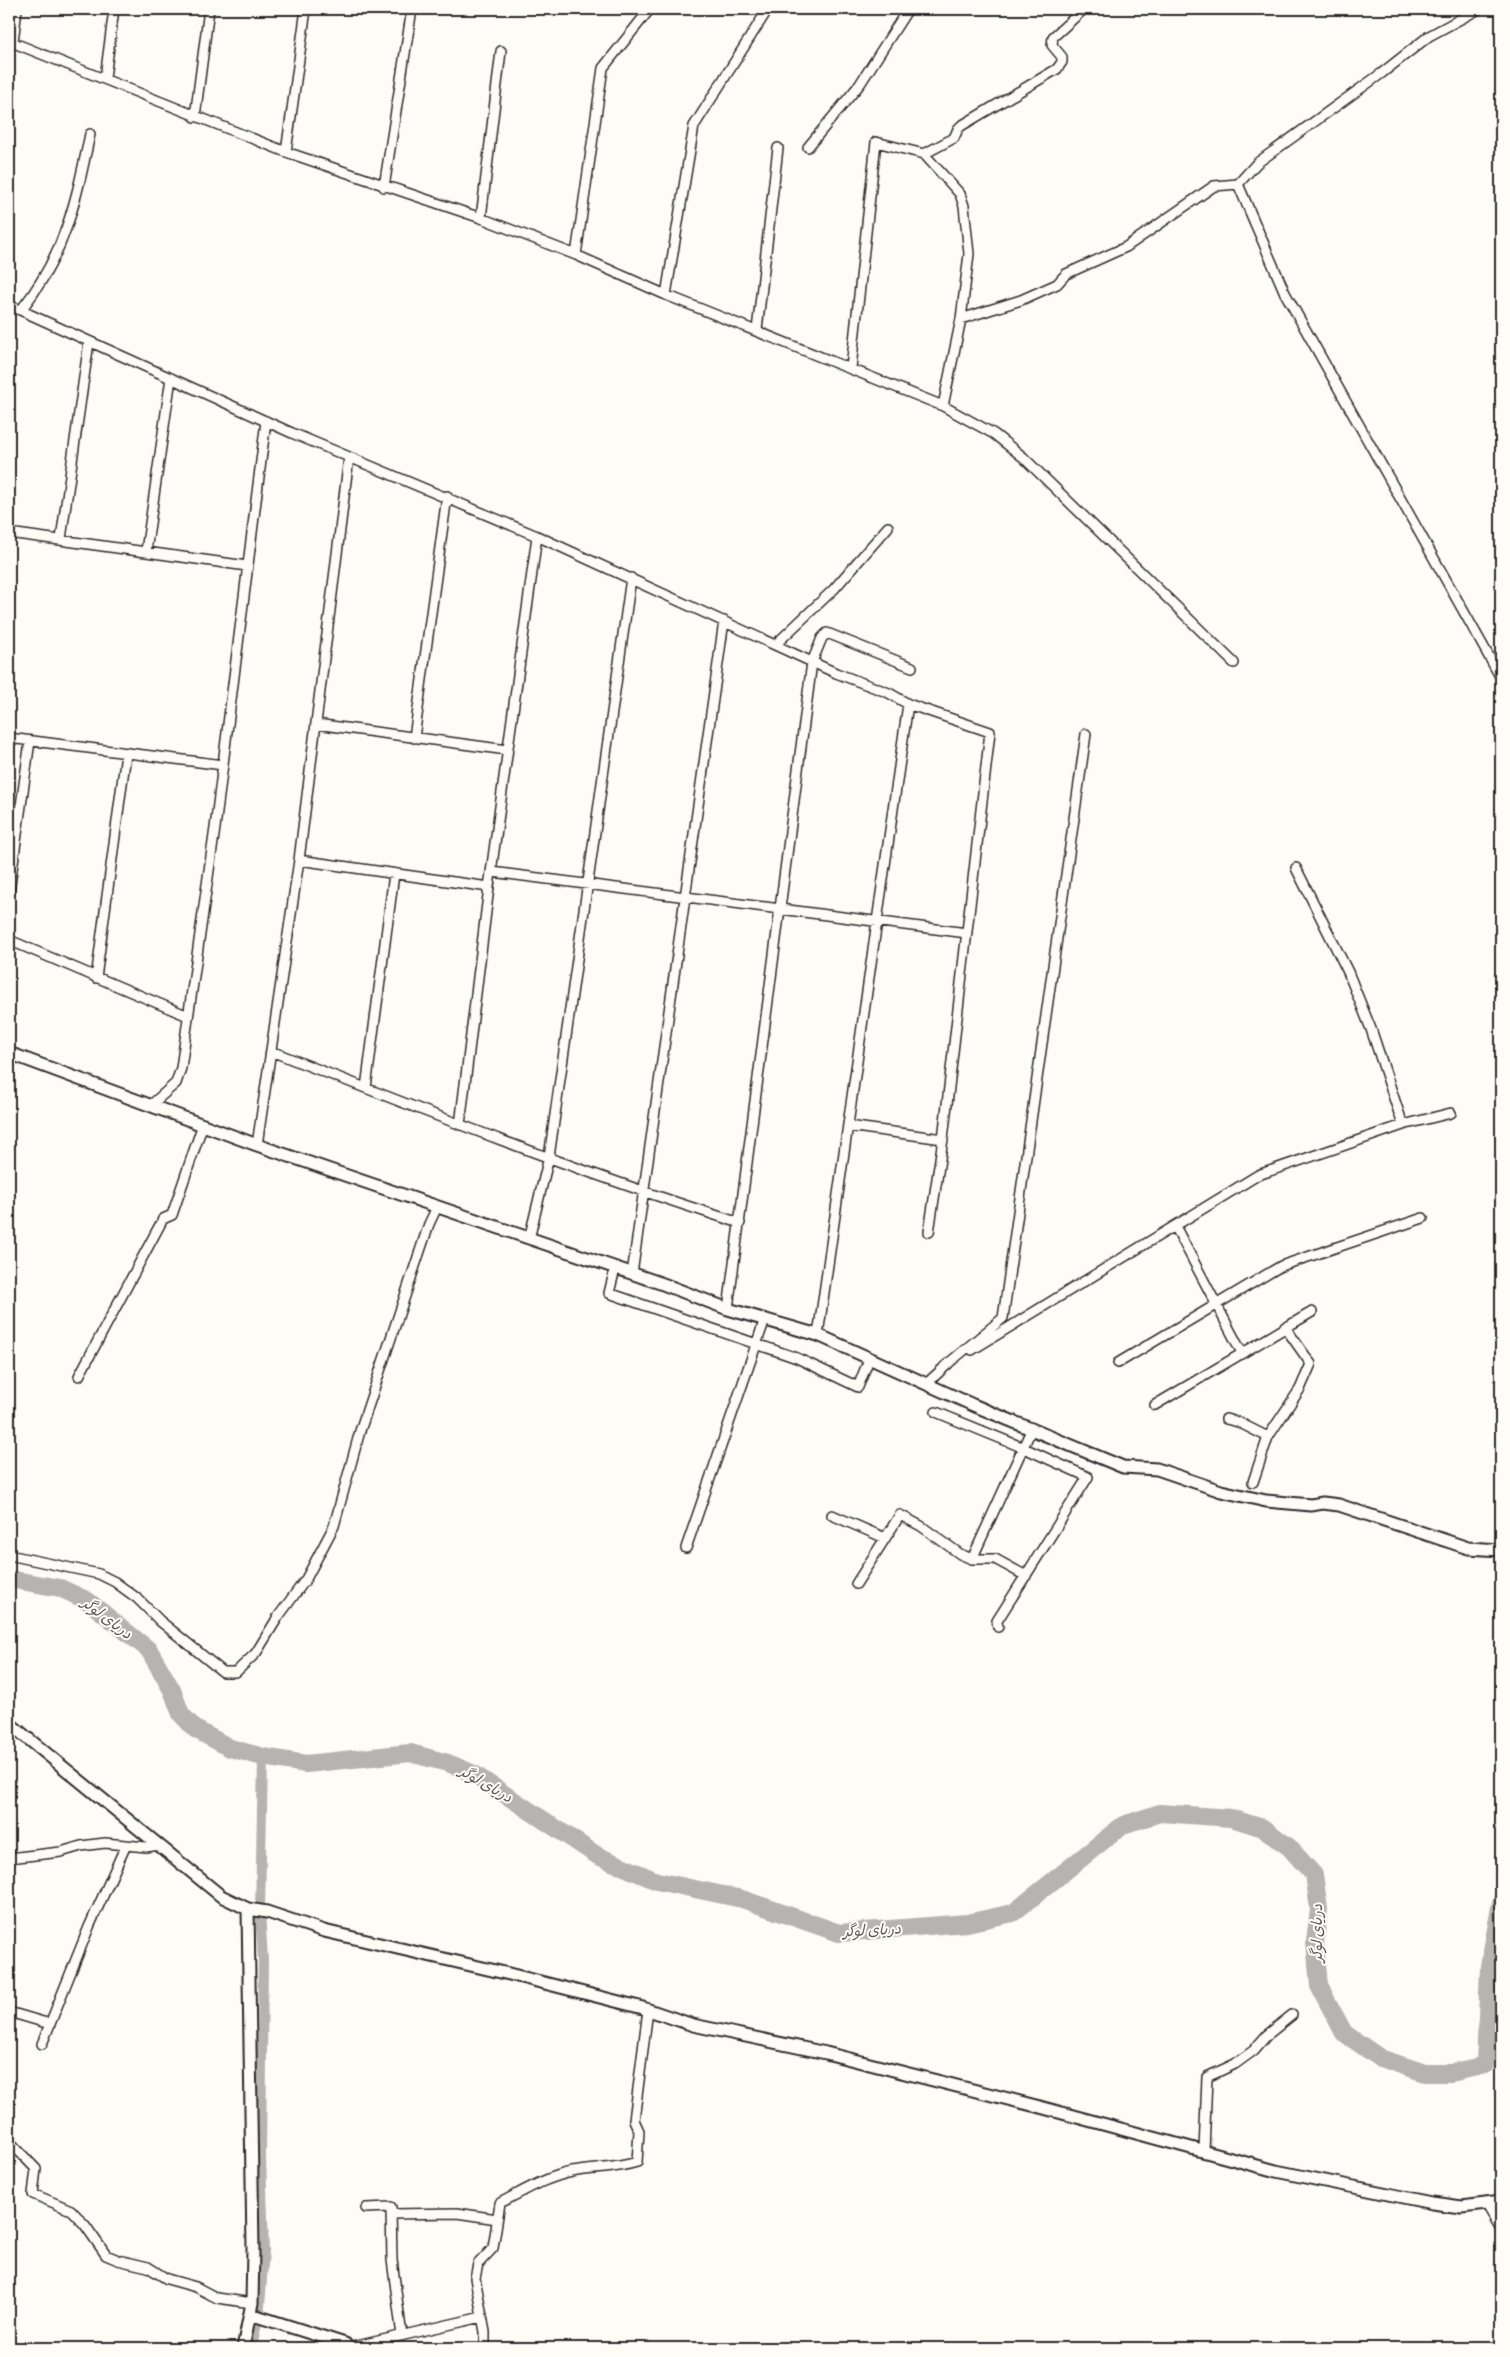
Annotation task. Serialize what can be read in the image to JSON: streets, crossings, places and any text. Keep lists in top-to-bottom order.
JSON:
{
  "water": ["دریای لوگر"]
}
